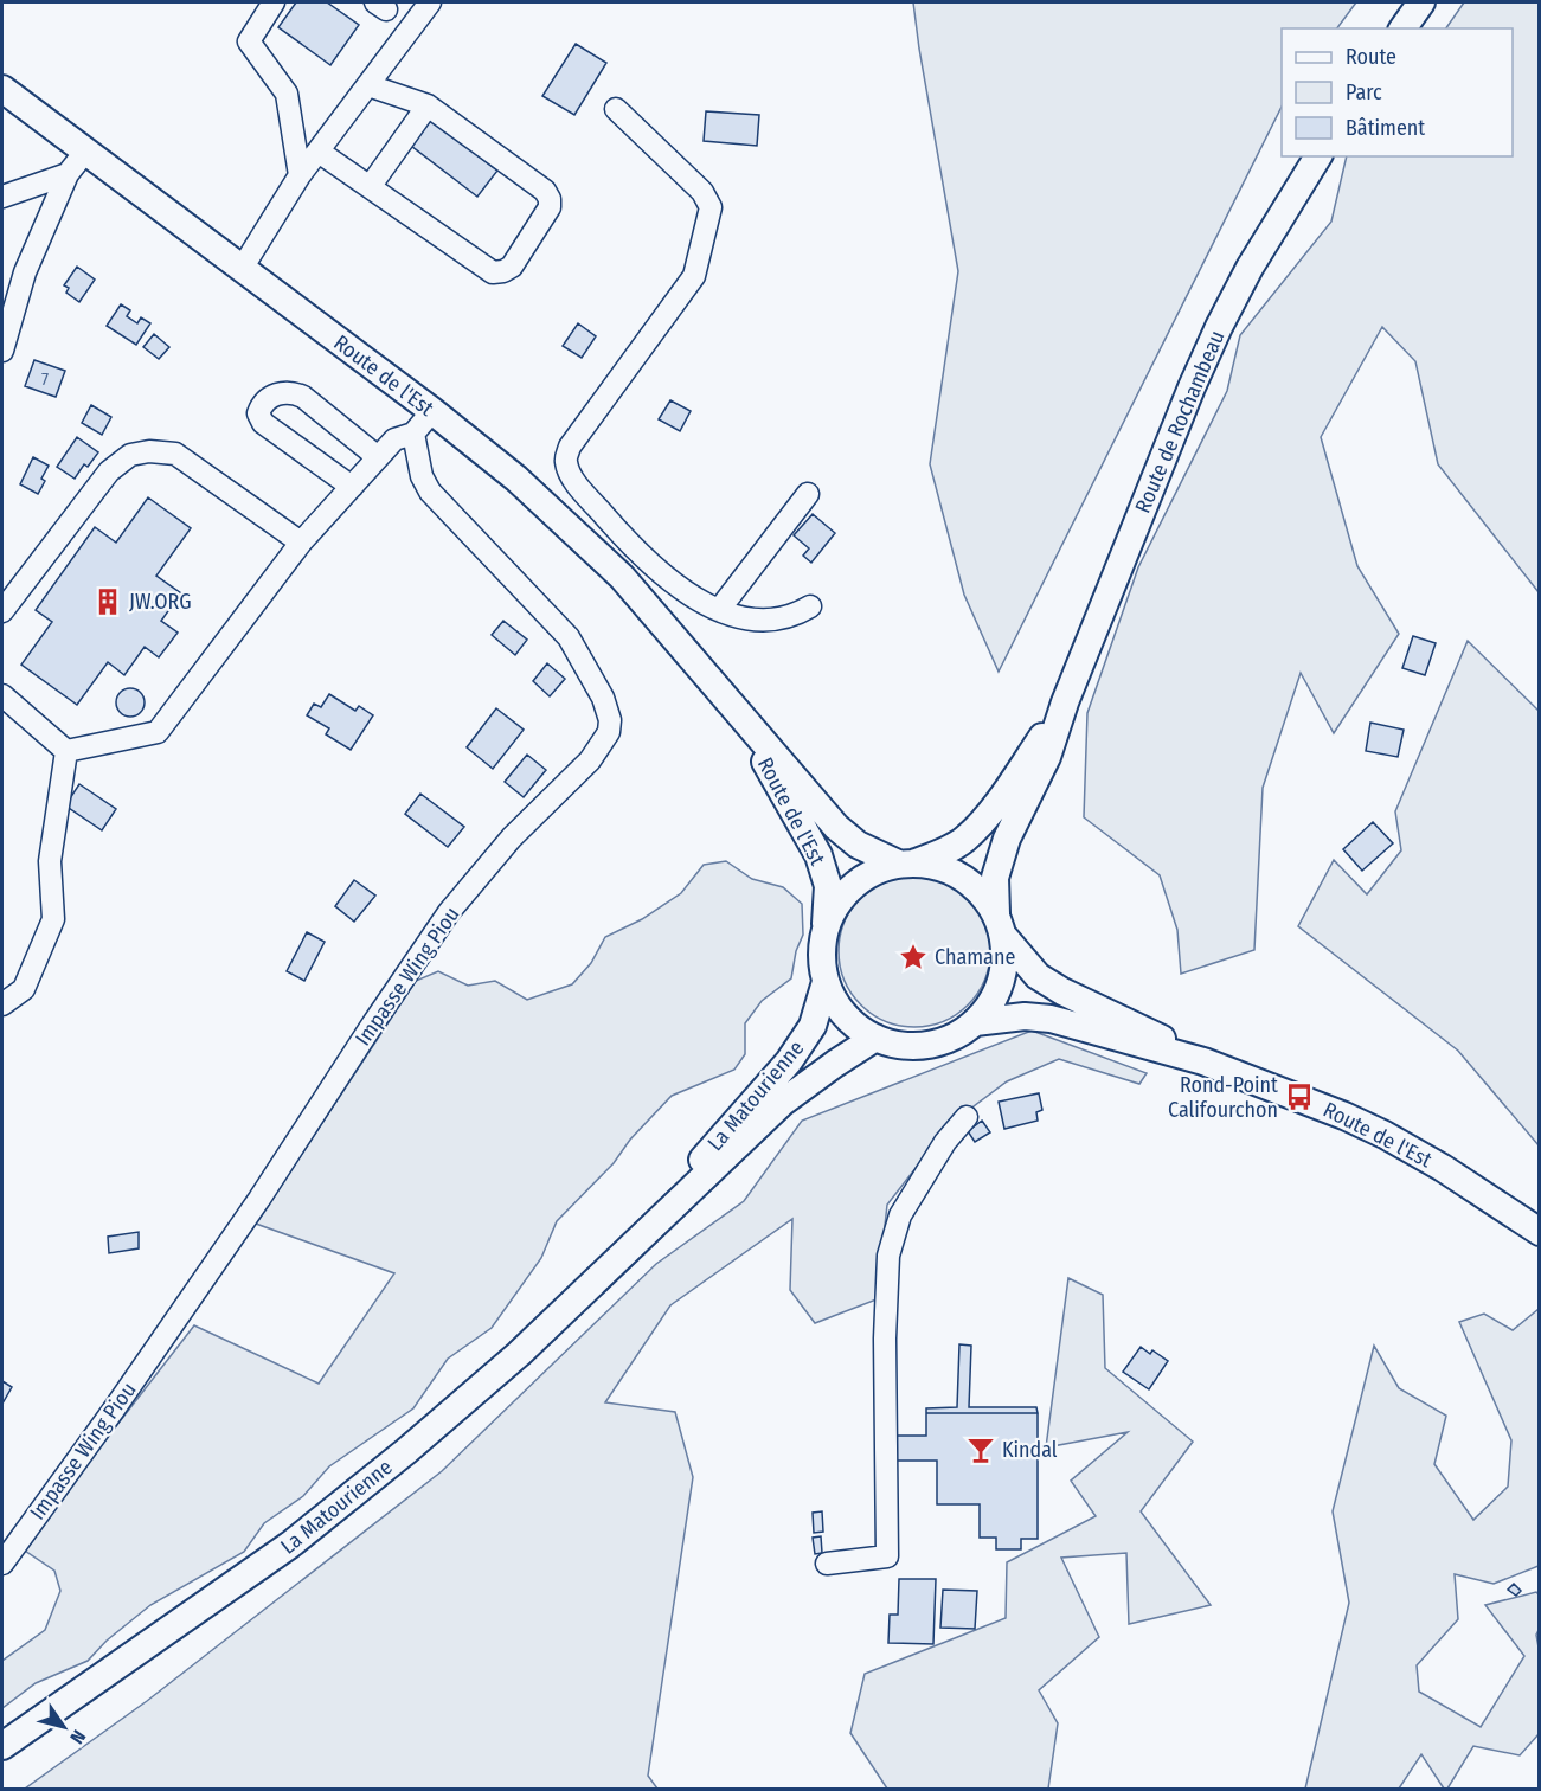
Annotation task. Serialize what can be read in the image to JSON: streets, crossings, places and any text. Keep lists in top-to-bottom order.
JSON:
{
  "streets": {
    "main road": ["Route de l'Est", "Route de Rochambeau", "La Matourienne"],
    "street": ["Impasse Wing Piou"]
  },
  "crossings": [
    ["Route de l'Est", "Route de Rochambeau"],
    ["Route de l'Est", "La Matourienne"],
    ["Route de Rochambeau", "La Matourienne"]
  ],
  "places": {
    "building": ["JW.ORG"],
    "place": ["Chamane"],
    "bus stop": ["Rond-Point Califourchon"],
    "bar": ["Kindal"]
  },
  "house_numbers": ["7"],
  "legend": ["Route", "Parc", "Bâtiment"],
  "north": "bottom right"
}
